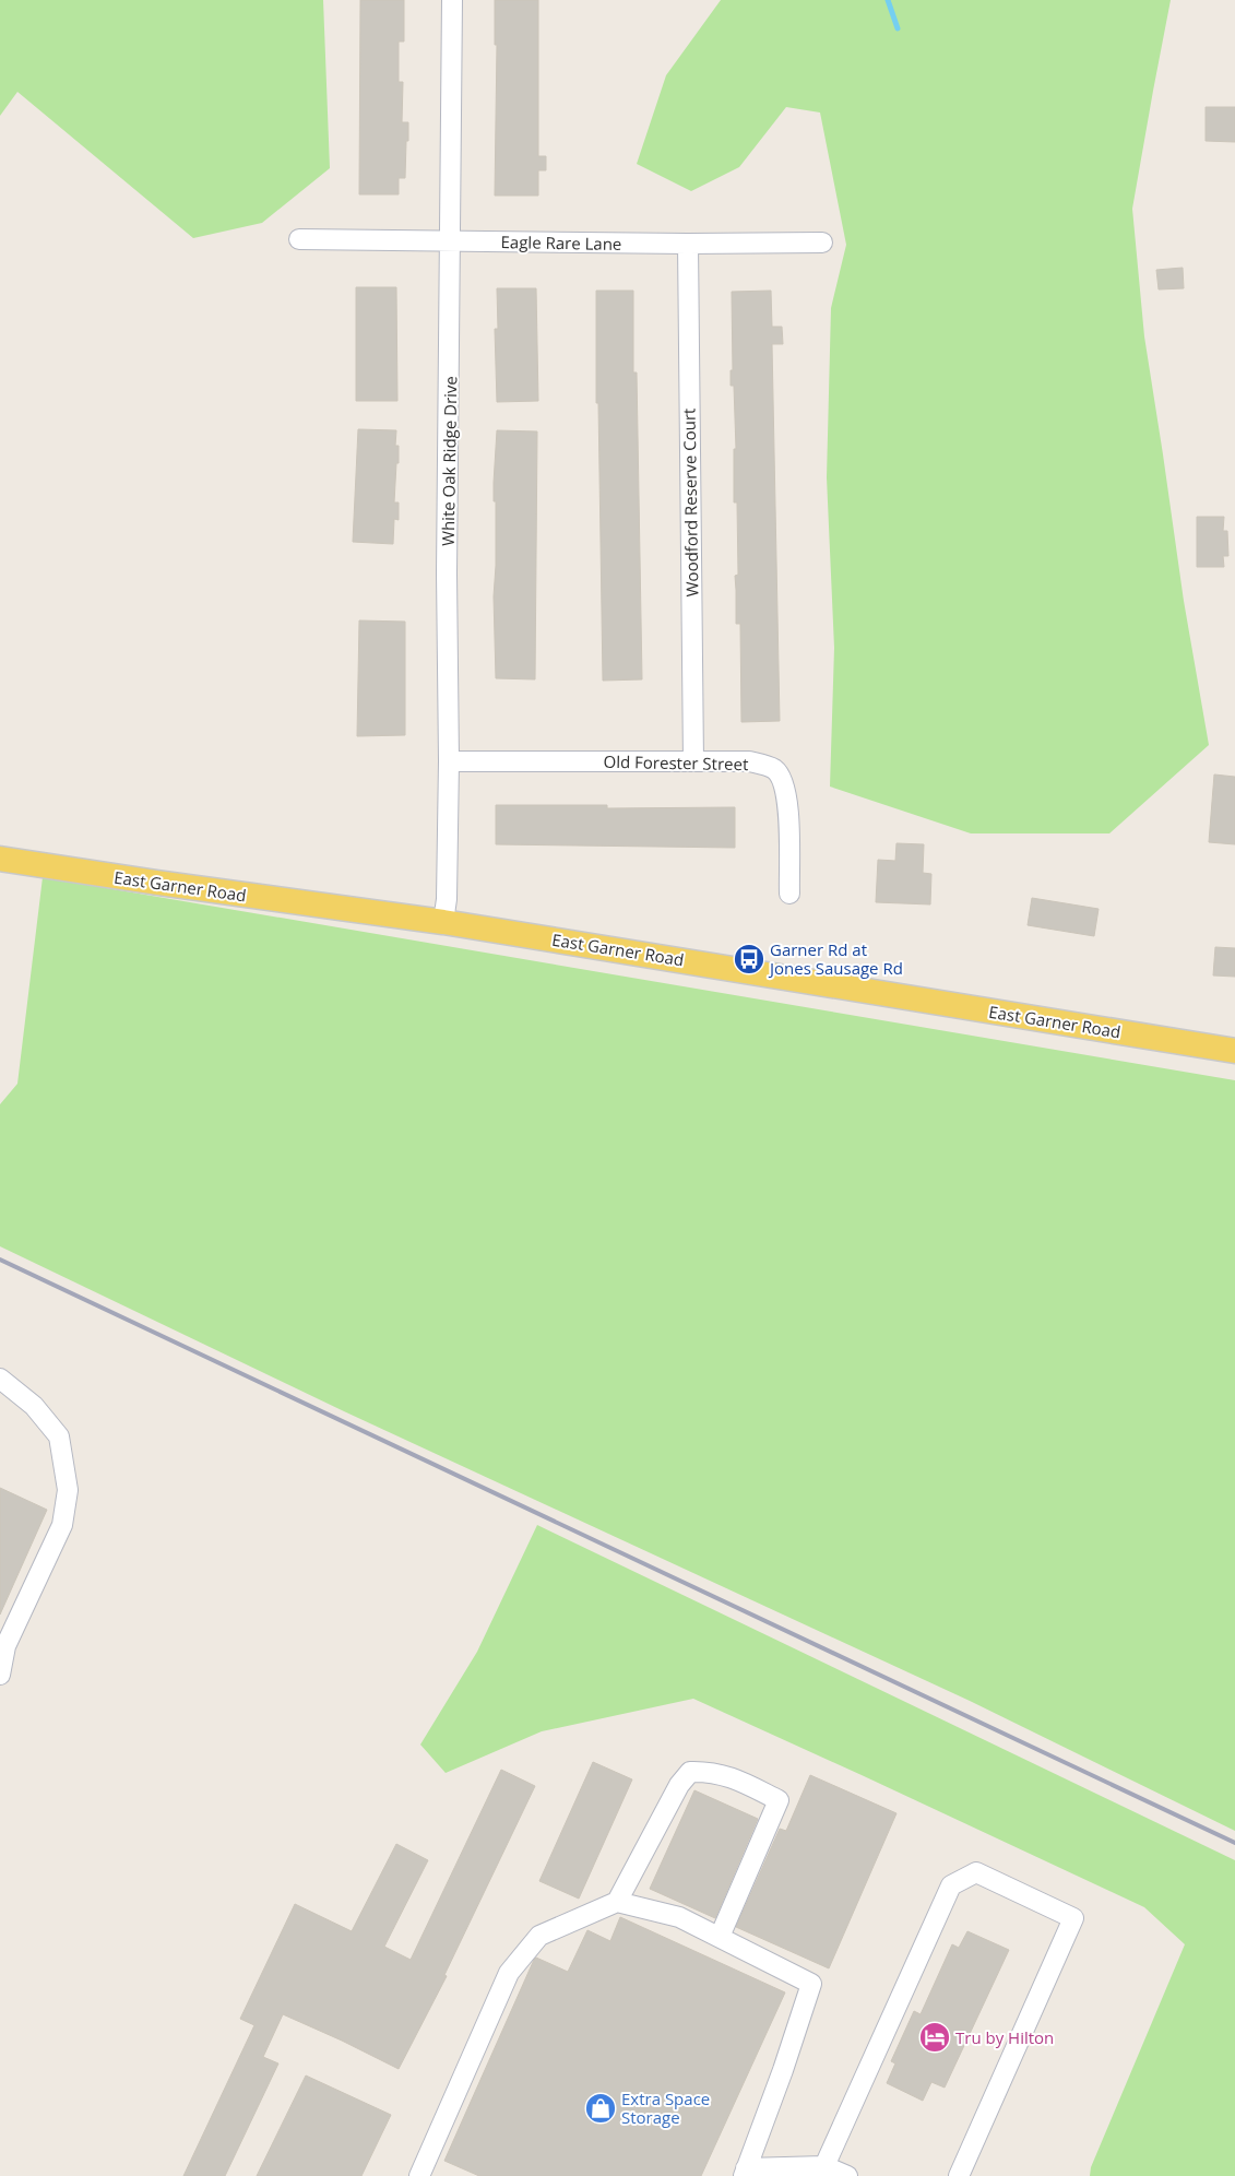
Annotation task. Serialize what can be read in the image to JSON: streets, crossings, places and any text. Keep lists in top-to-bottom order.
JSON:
{
  "streets": {
    "main road": ["East Garner Road"],
    "street": [
      "Eagle Rare Lane",
      "White Oak Ridge Drive",
      "Woodford Reserve Court",
      "Old Forester Street"
    ]
  },
  "crossings": [
    ["Eagle Rare Lane", "White Oak Ridge Drive"],
    ["Eagle Rare Lane", "Woodford Reserve Court"],
    ["White Oak Ridge Drive", "Old Forester Street"],
    ["White Oak Ridge Drive", "East Garner Road"],
    ["Woodford Reserve Court", "Old Forester Street"]
  ],
  "places": {
    "bus stop": ["Garner Rd at Jones Sausage Rd"],
    "hotel": ["Tru by Hilton"],
    "shop": ["Extra Space Storage"]
  }
}
